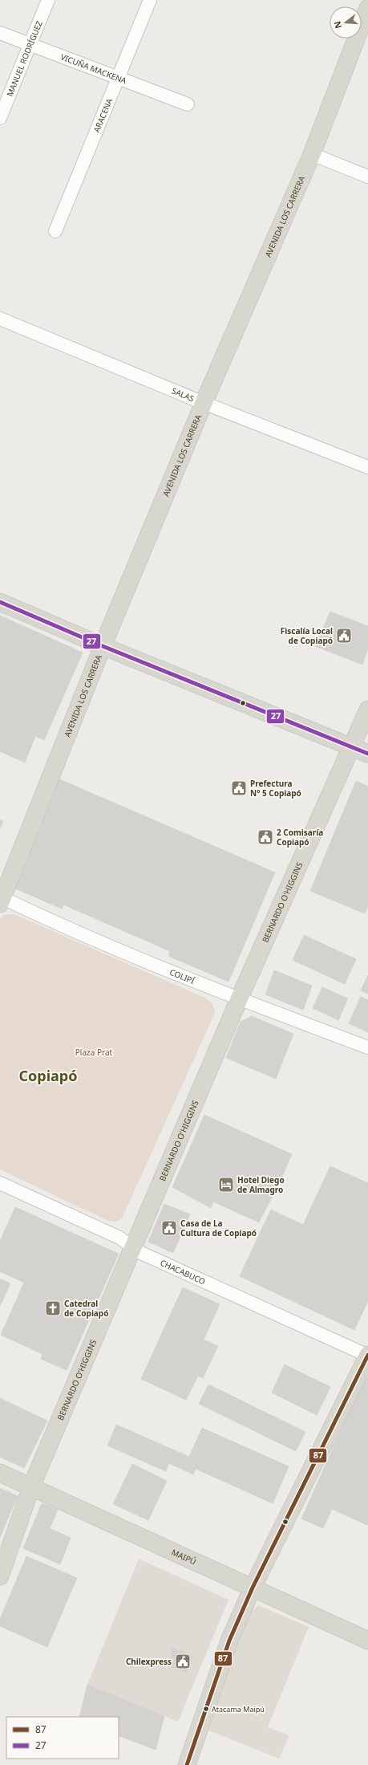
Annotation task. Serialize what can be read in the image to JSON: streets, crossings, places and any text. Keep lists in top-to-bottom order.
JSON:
{
  "streets": {
    "main road": ["AVENIDA LOS CARRERA", "BERNARDO O'HIGGINS", "MAIPÚ"],
    "street": [
      "MANUEL RODRÍGUEZ",
      "VICUÑA MACKENA",
      "ARACENA",
      "SALAS",
      "COLIPÍ",
      "CHACABUCO"
    ]
  },
  "crossings": [
    ["MANUEL RODRÍGUEZ", "VICUÑA MACKENA"],
    ["VICUÑA MACKENA", "ARACENA"],
    ["AVENIDA LOS CARRERA", "SALAS"],
    ["AVENIDA LOS CARRERA", "COLIPÍ"],
    ["BERNARDO O'HIGGINS", "COLIPÍ"],
    ["BERNARDO O'HIGGINS", "CHACABUCO"],
    ["BERNARDO O'HIGGINS", "MAIPÚ"]
  ],
  "districts": ["Copiapó"],
  "parks": ["Plaza Prat"],
  "places": {
    "public building": [
      "Fiscalía Local de Copiapó",
      "Prefectura N° 5 Copiapó",
      "2 Comisaría Copiapó",
      "Casa de La Cultura de Copiapó",
      "Chilexpress"
    ],
    "hotel": ["Hotel Diego de Almagro"],
    "church": ["Catedral de Copiapó"],
    "other": ["Atacama Maipú"]
  },
  "lines": ["transit line 27", "transit line 87"],
  "legend": ["87", "27"],
  "north": "left"
}
